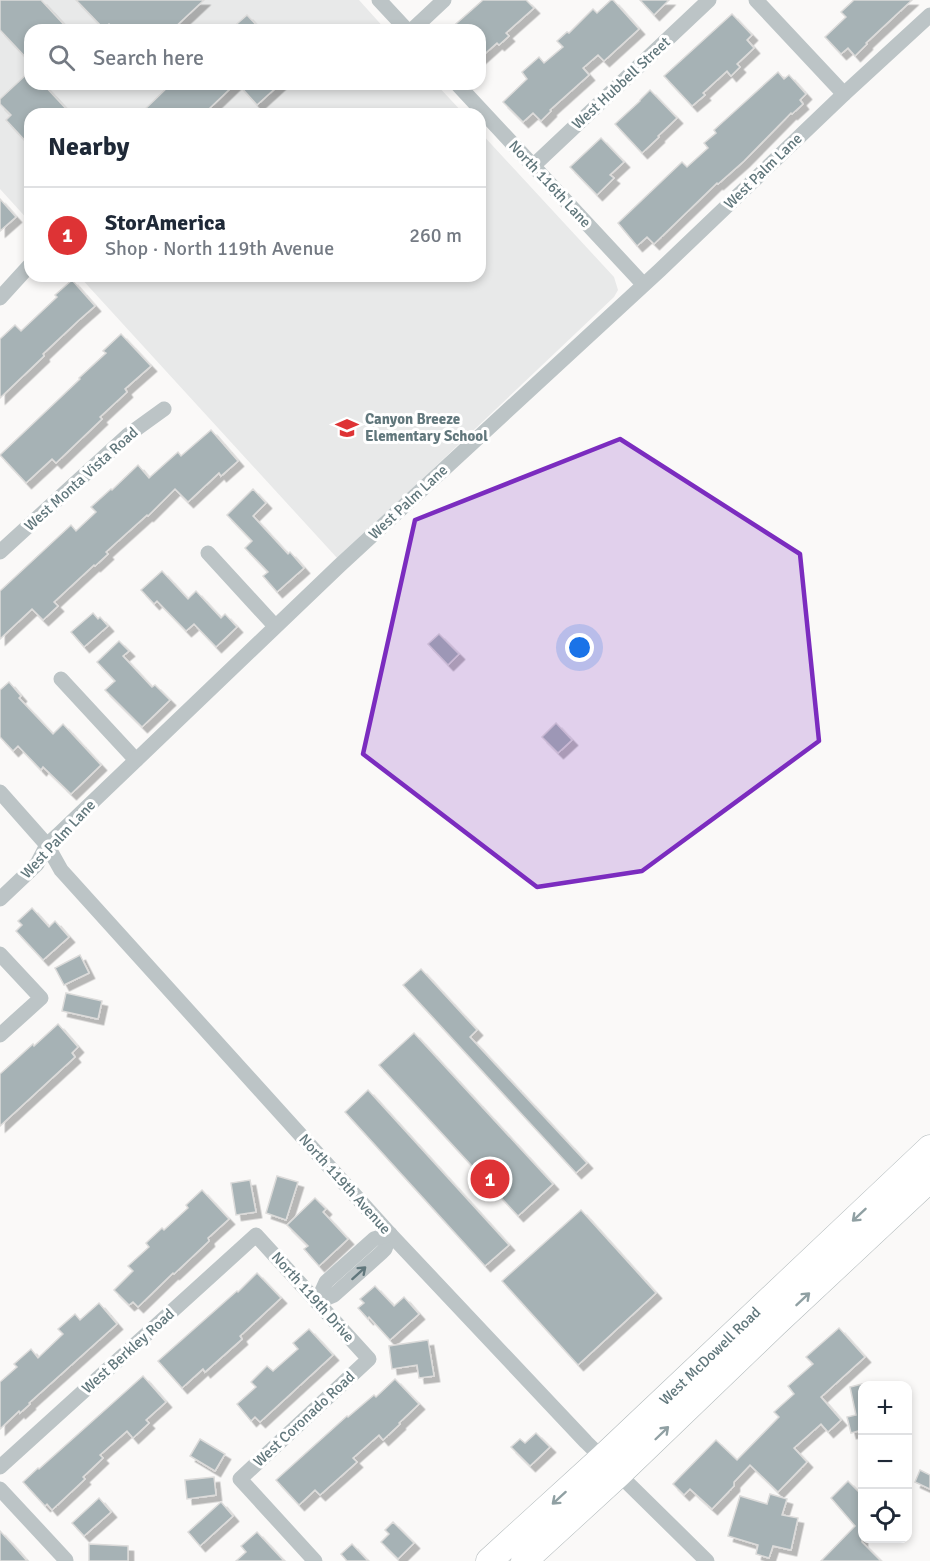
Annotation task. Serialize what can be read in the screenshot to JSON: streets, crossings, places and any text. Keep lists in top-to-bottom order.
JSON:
{
  "streets": {
    "main road": ["West McDowell Road"],
    "street": [
      "West Hubbell Street",
      "West Palm Lane",
      "North 116th Lane",
      "West Monta Vista Road",
      "North 119th Avenue",
      "North 119th Drive",
      "West Berkley Road",
      "West Coronado Road"
    ]
  },
  "crossings": [
    ["West Hubbell Street", "North 116th Lane"],
    ["West Palm Lane", "North 116th Lane"],
    ["West Palm Lane", "North 119th Avenue"],
    ["North 119th Avenue", "West McDowell Road"],
    ["North 119th Drive", "West Berkley Road"],
    ["North 119th Drive", "West Coronado Road"]
  ],
  "places": {
    "school or university": ["Canyon Breeze Elementary School"]
  },
  "page": {
    "search": "Search here",
    "heading": "Nearby",
    "list": [
      {
        "mark": "1",
        "name": "StorAmerica",
        "note": "Shop · North 119th Avenue",
        "value": "260 m"
      }
    ],
    "pins": "1",
    "map_buttons": ["+", "−"]
  }
}
